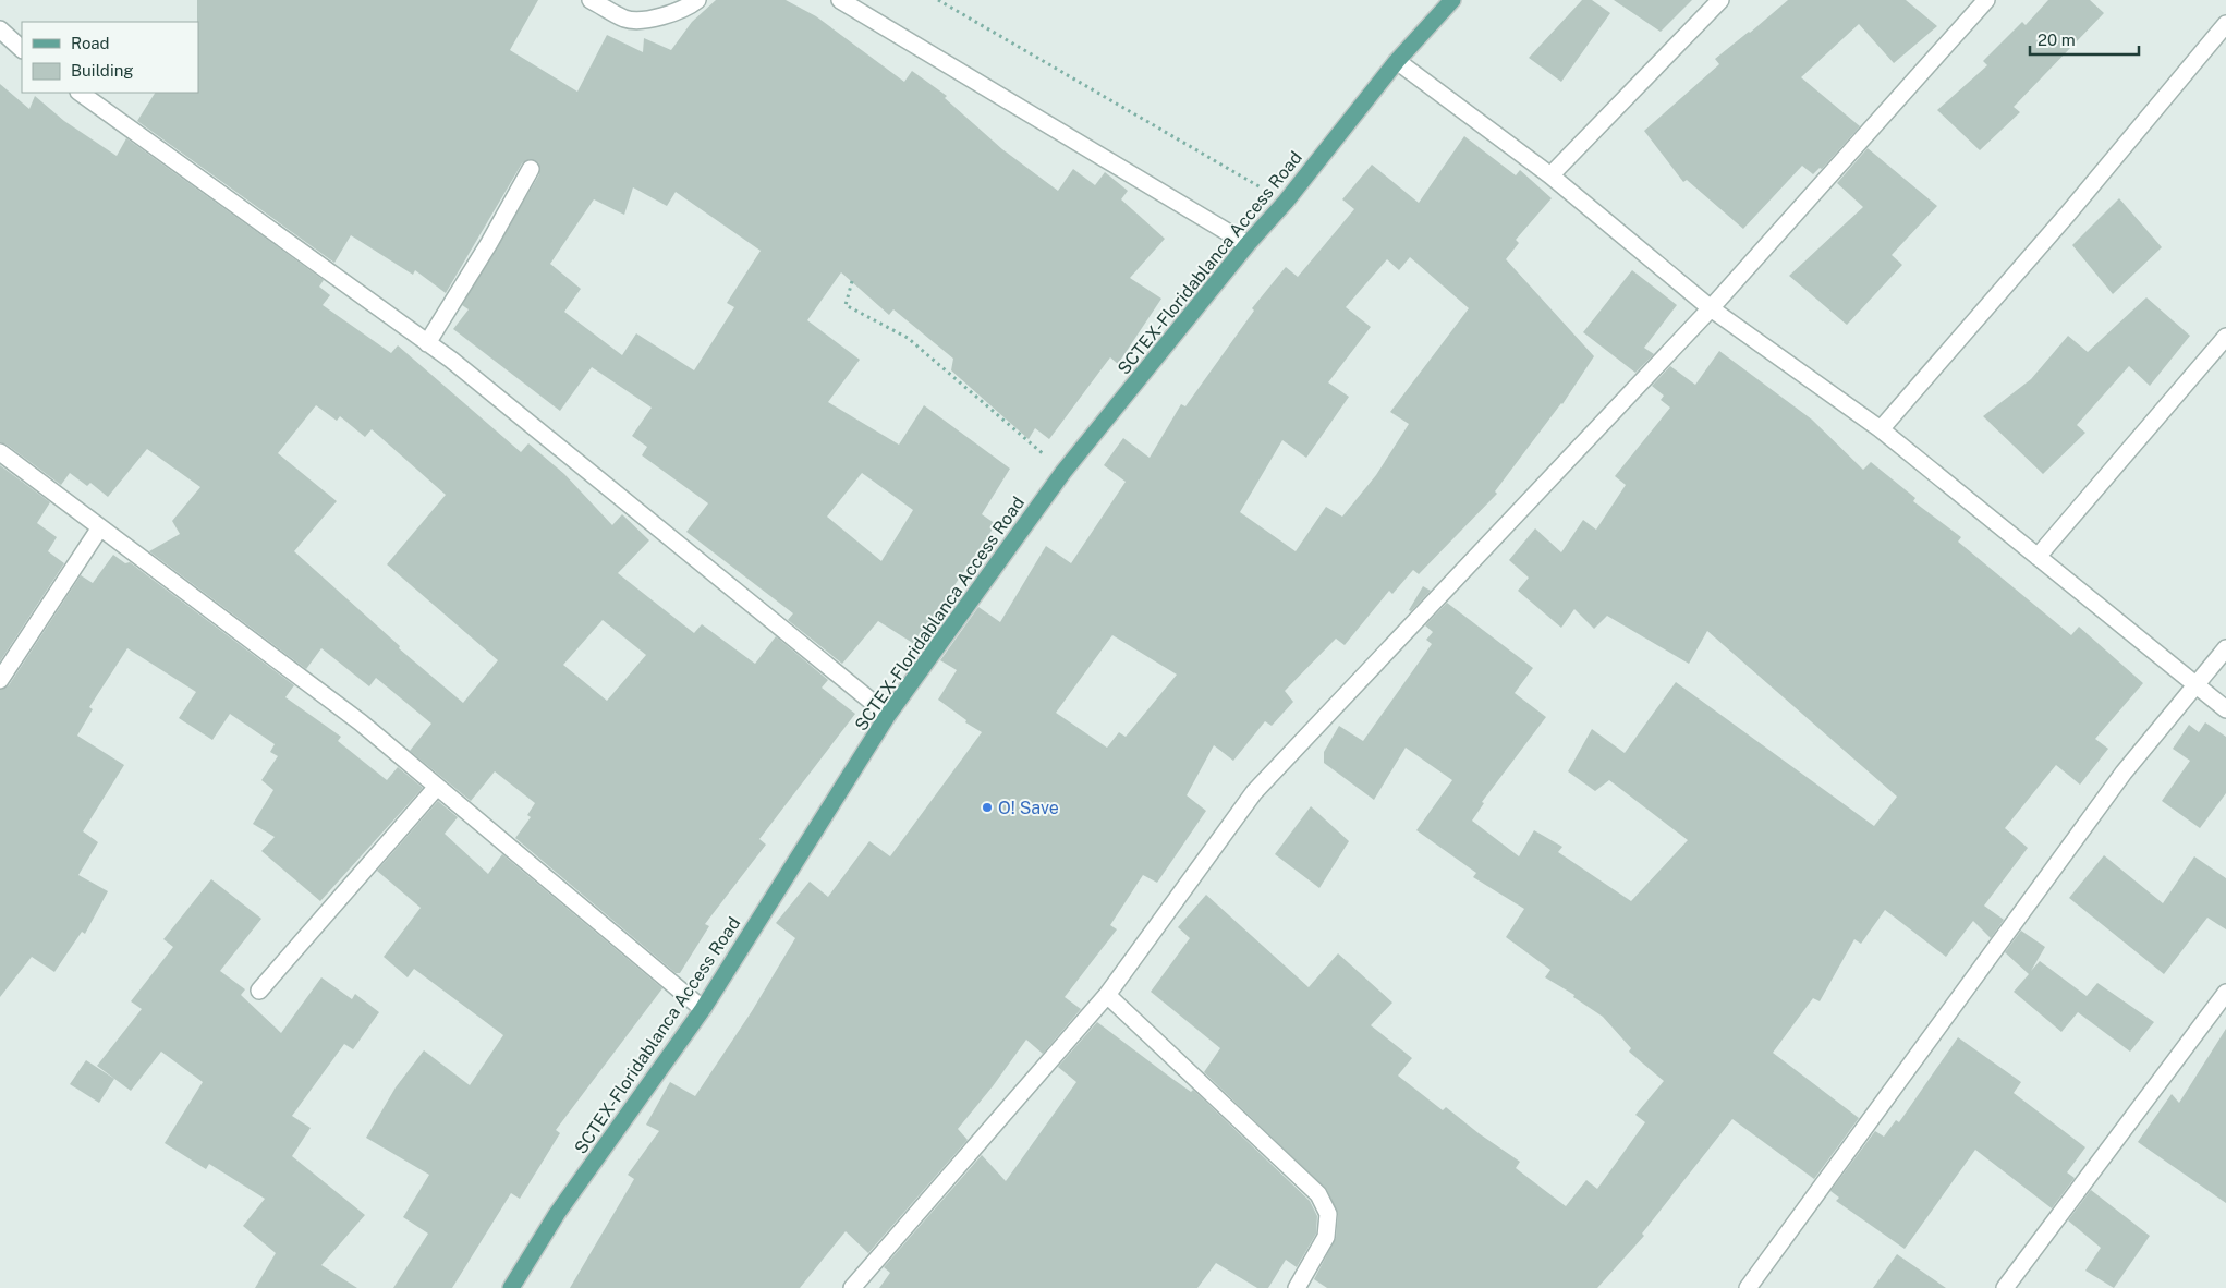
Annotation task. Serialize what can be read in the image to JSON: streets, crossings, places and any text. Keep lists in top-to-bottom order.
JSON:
{
  "streets": {
    "main road": ["SCTEX-Floridablanca Access Road"]
  },
  "places": ["O! Save"],
  "legend": ["Road", "Building"],
  "scale_bar": "20 m"
}
